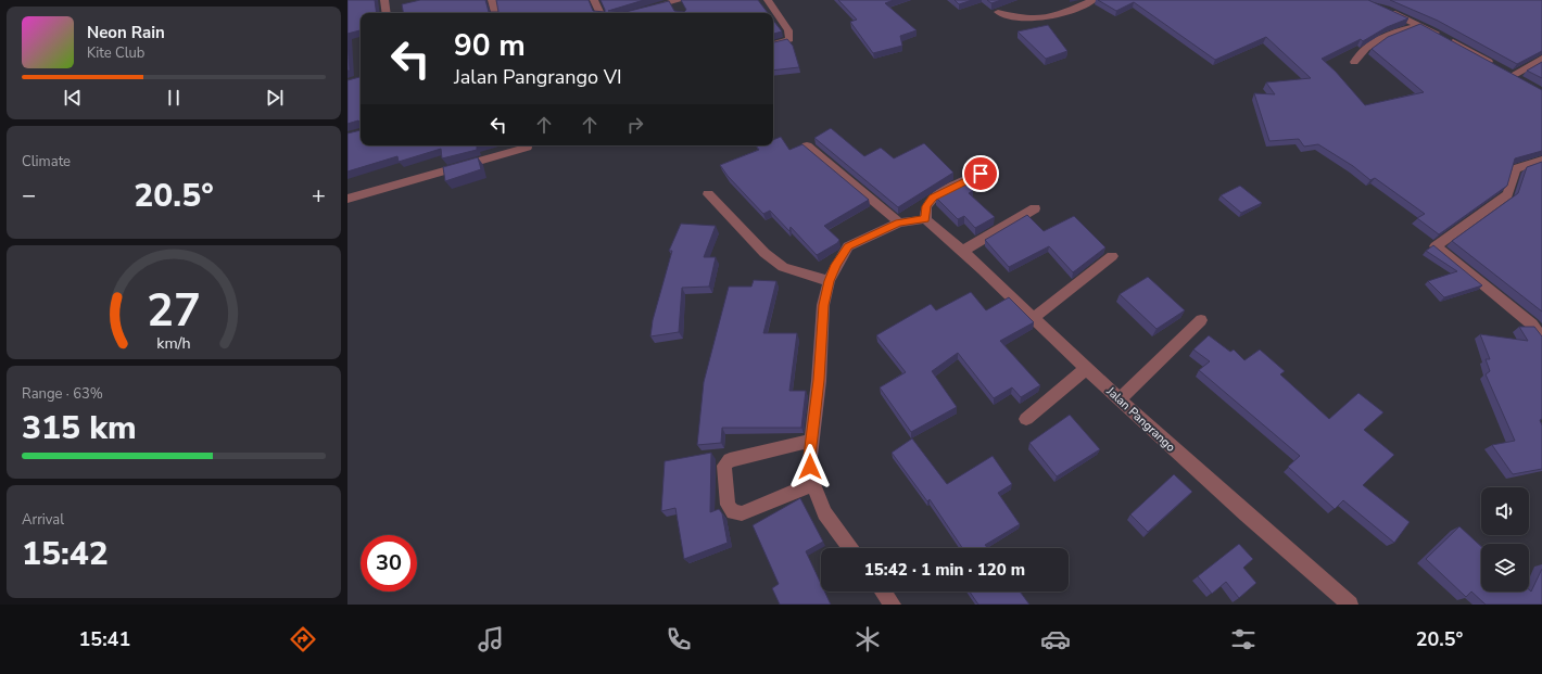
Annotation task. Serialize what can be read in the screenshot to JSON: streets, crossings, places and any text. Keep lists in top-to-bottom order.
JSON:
{
  "streets": {
    "street": ["Jalan Pangrango"]
  },
  "page": {
    "turn": ["90 m", "Jalan Pangrango VI"],
    "song": ["Neon Rain", "Kite Club"],
    "tile": [
      "Climate",
      ["Range · 63%", "315 km"],
      ["Arrival", "15:42"]
    ],
    "heat": ["−", "20.5°", "+"],
    "limit": "30",
    "trip": "15:42 · 1 min · 120 m",
    "tabs": ["15:41", "20.5°"],
    "gauge": ["27", "km/h"]
  }
}
